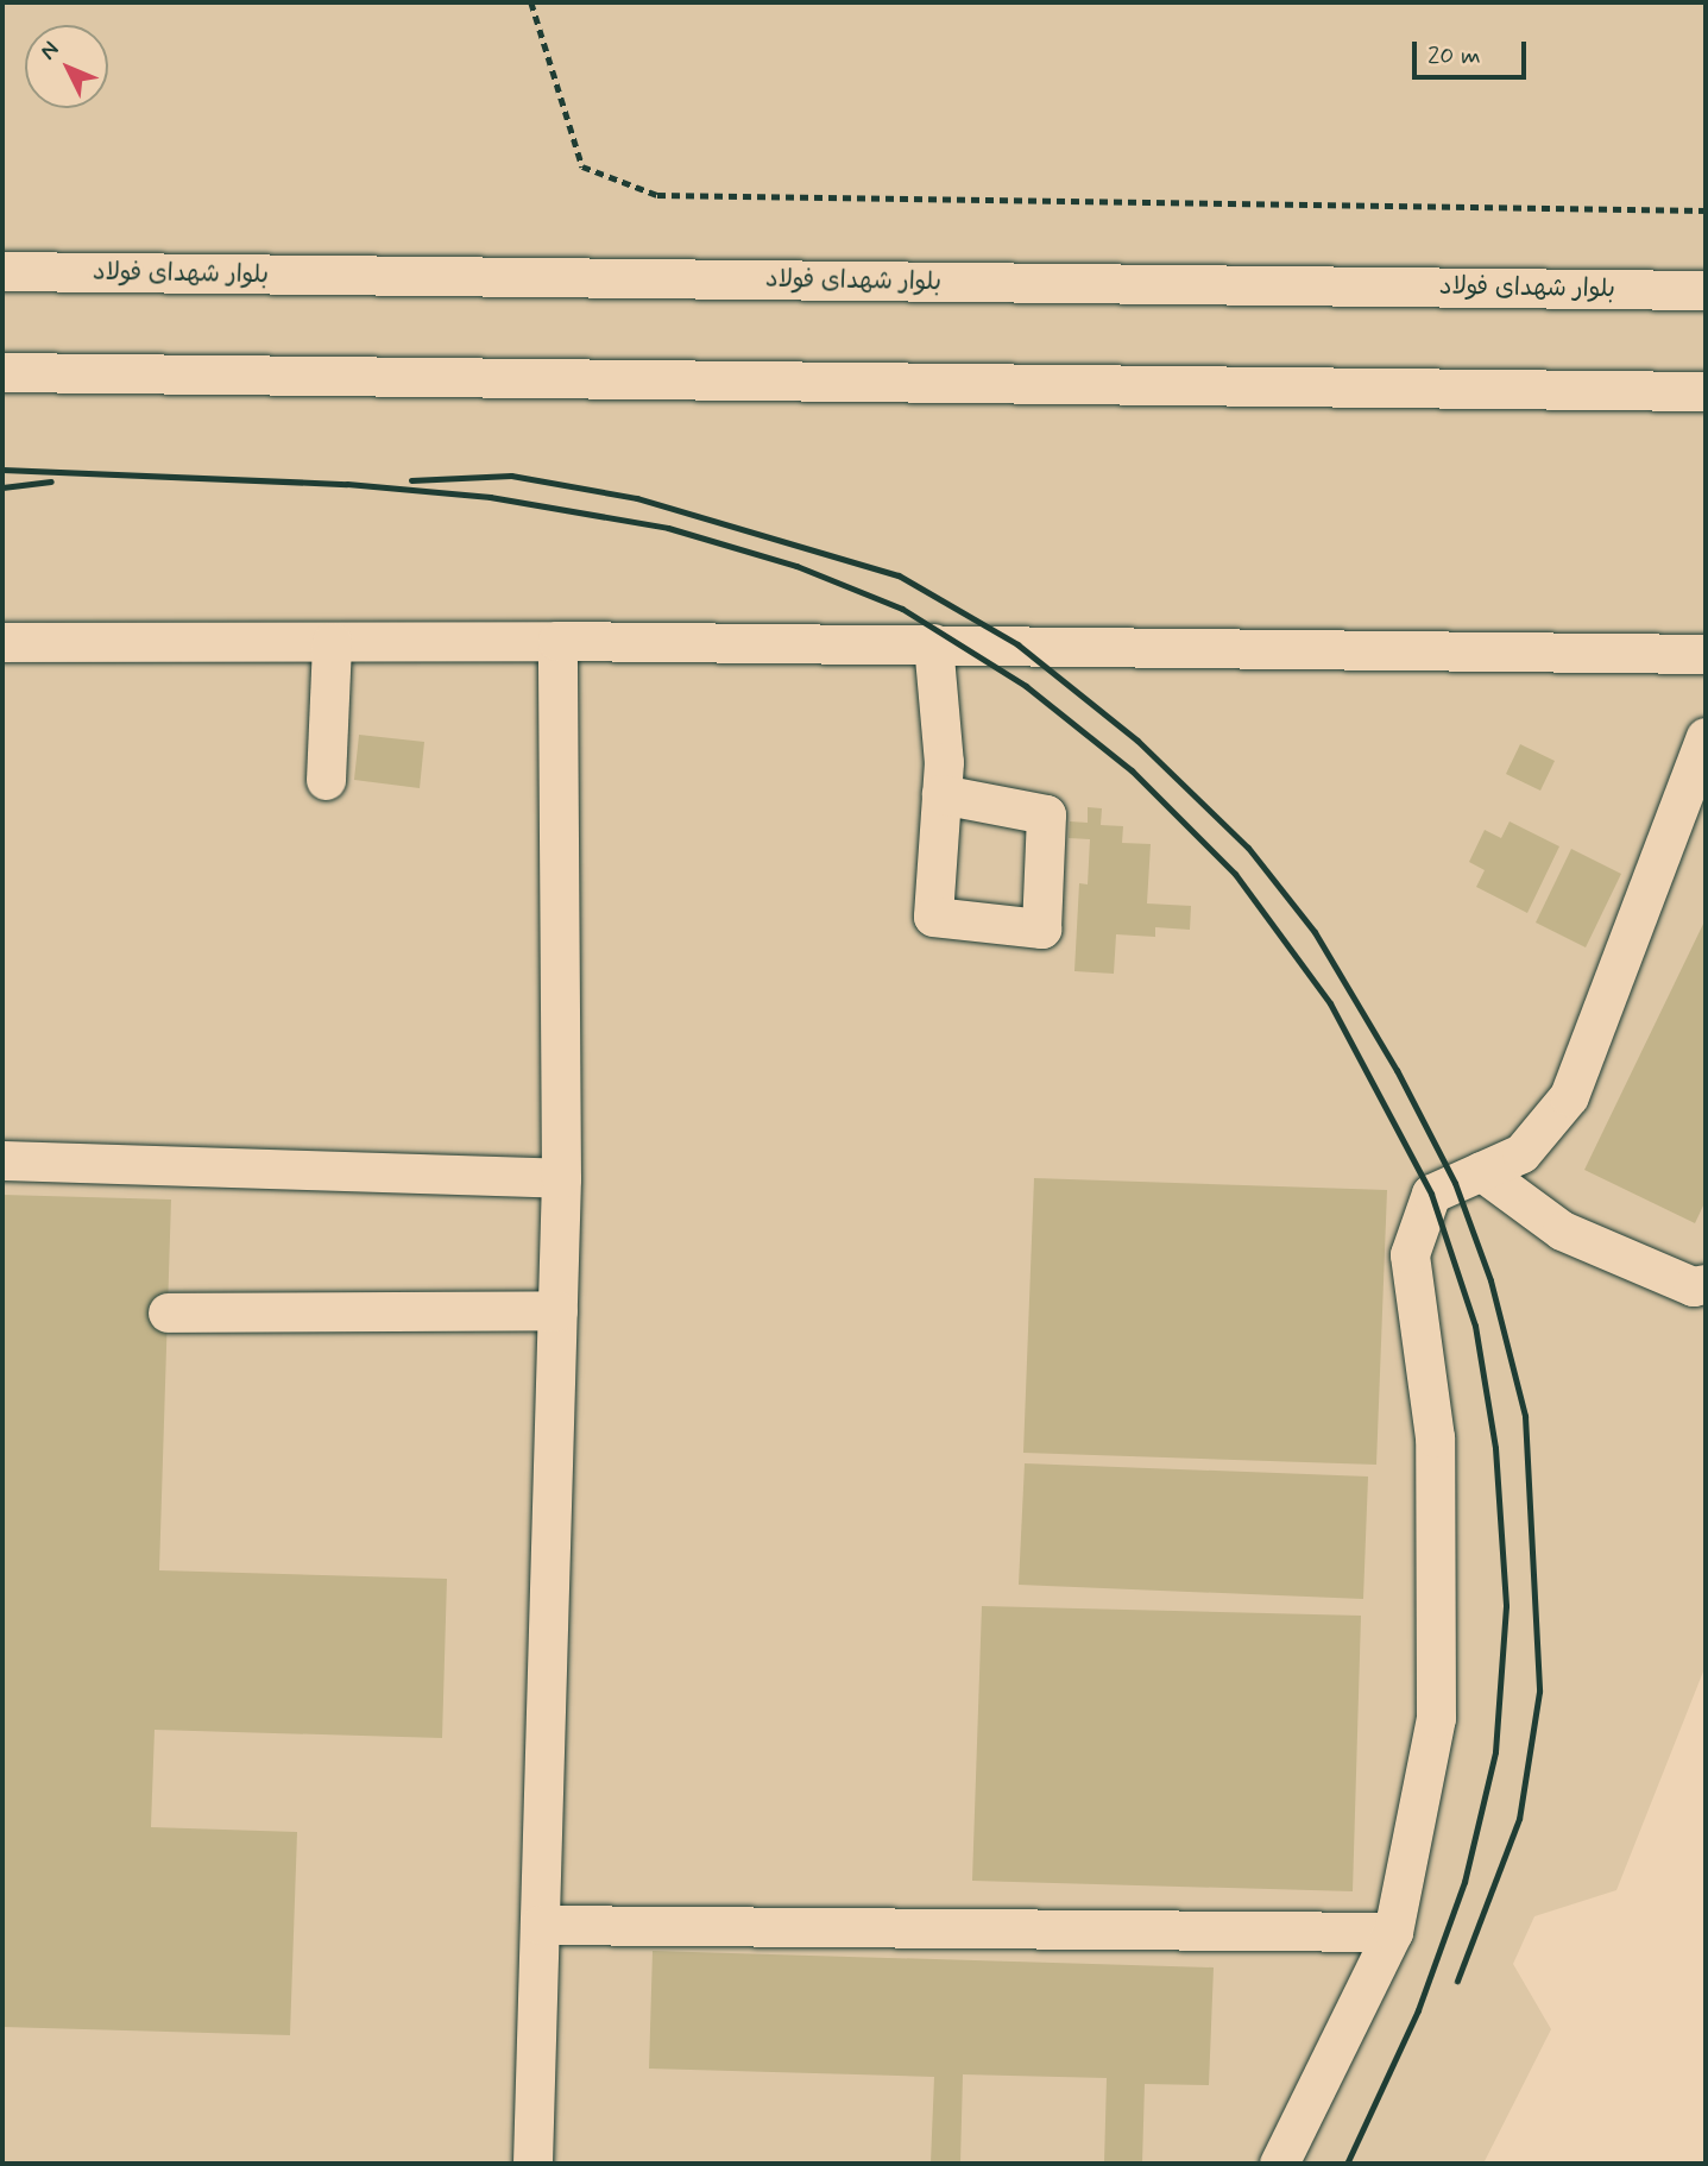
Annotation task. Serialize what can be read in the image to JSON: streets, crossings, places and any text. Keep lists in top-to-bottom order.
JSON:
{
  "streets": {
    "street": ["بلوار شهدای فولاد"]
  },
  "scale_bar": "20 m",
  "north": "top left"
}
